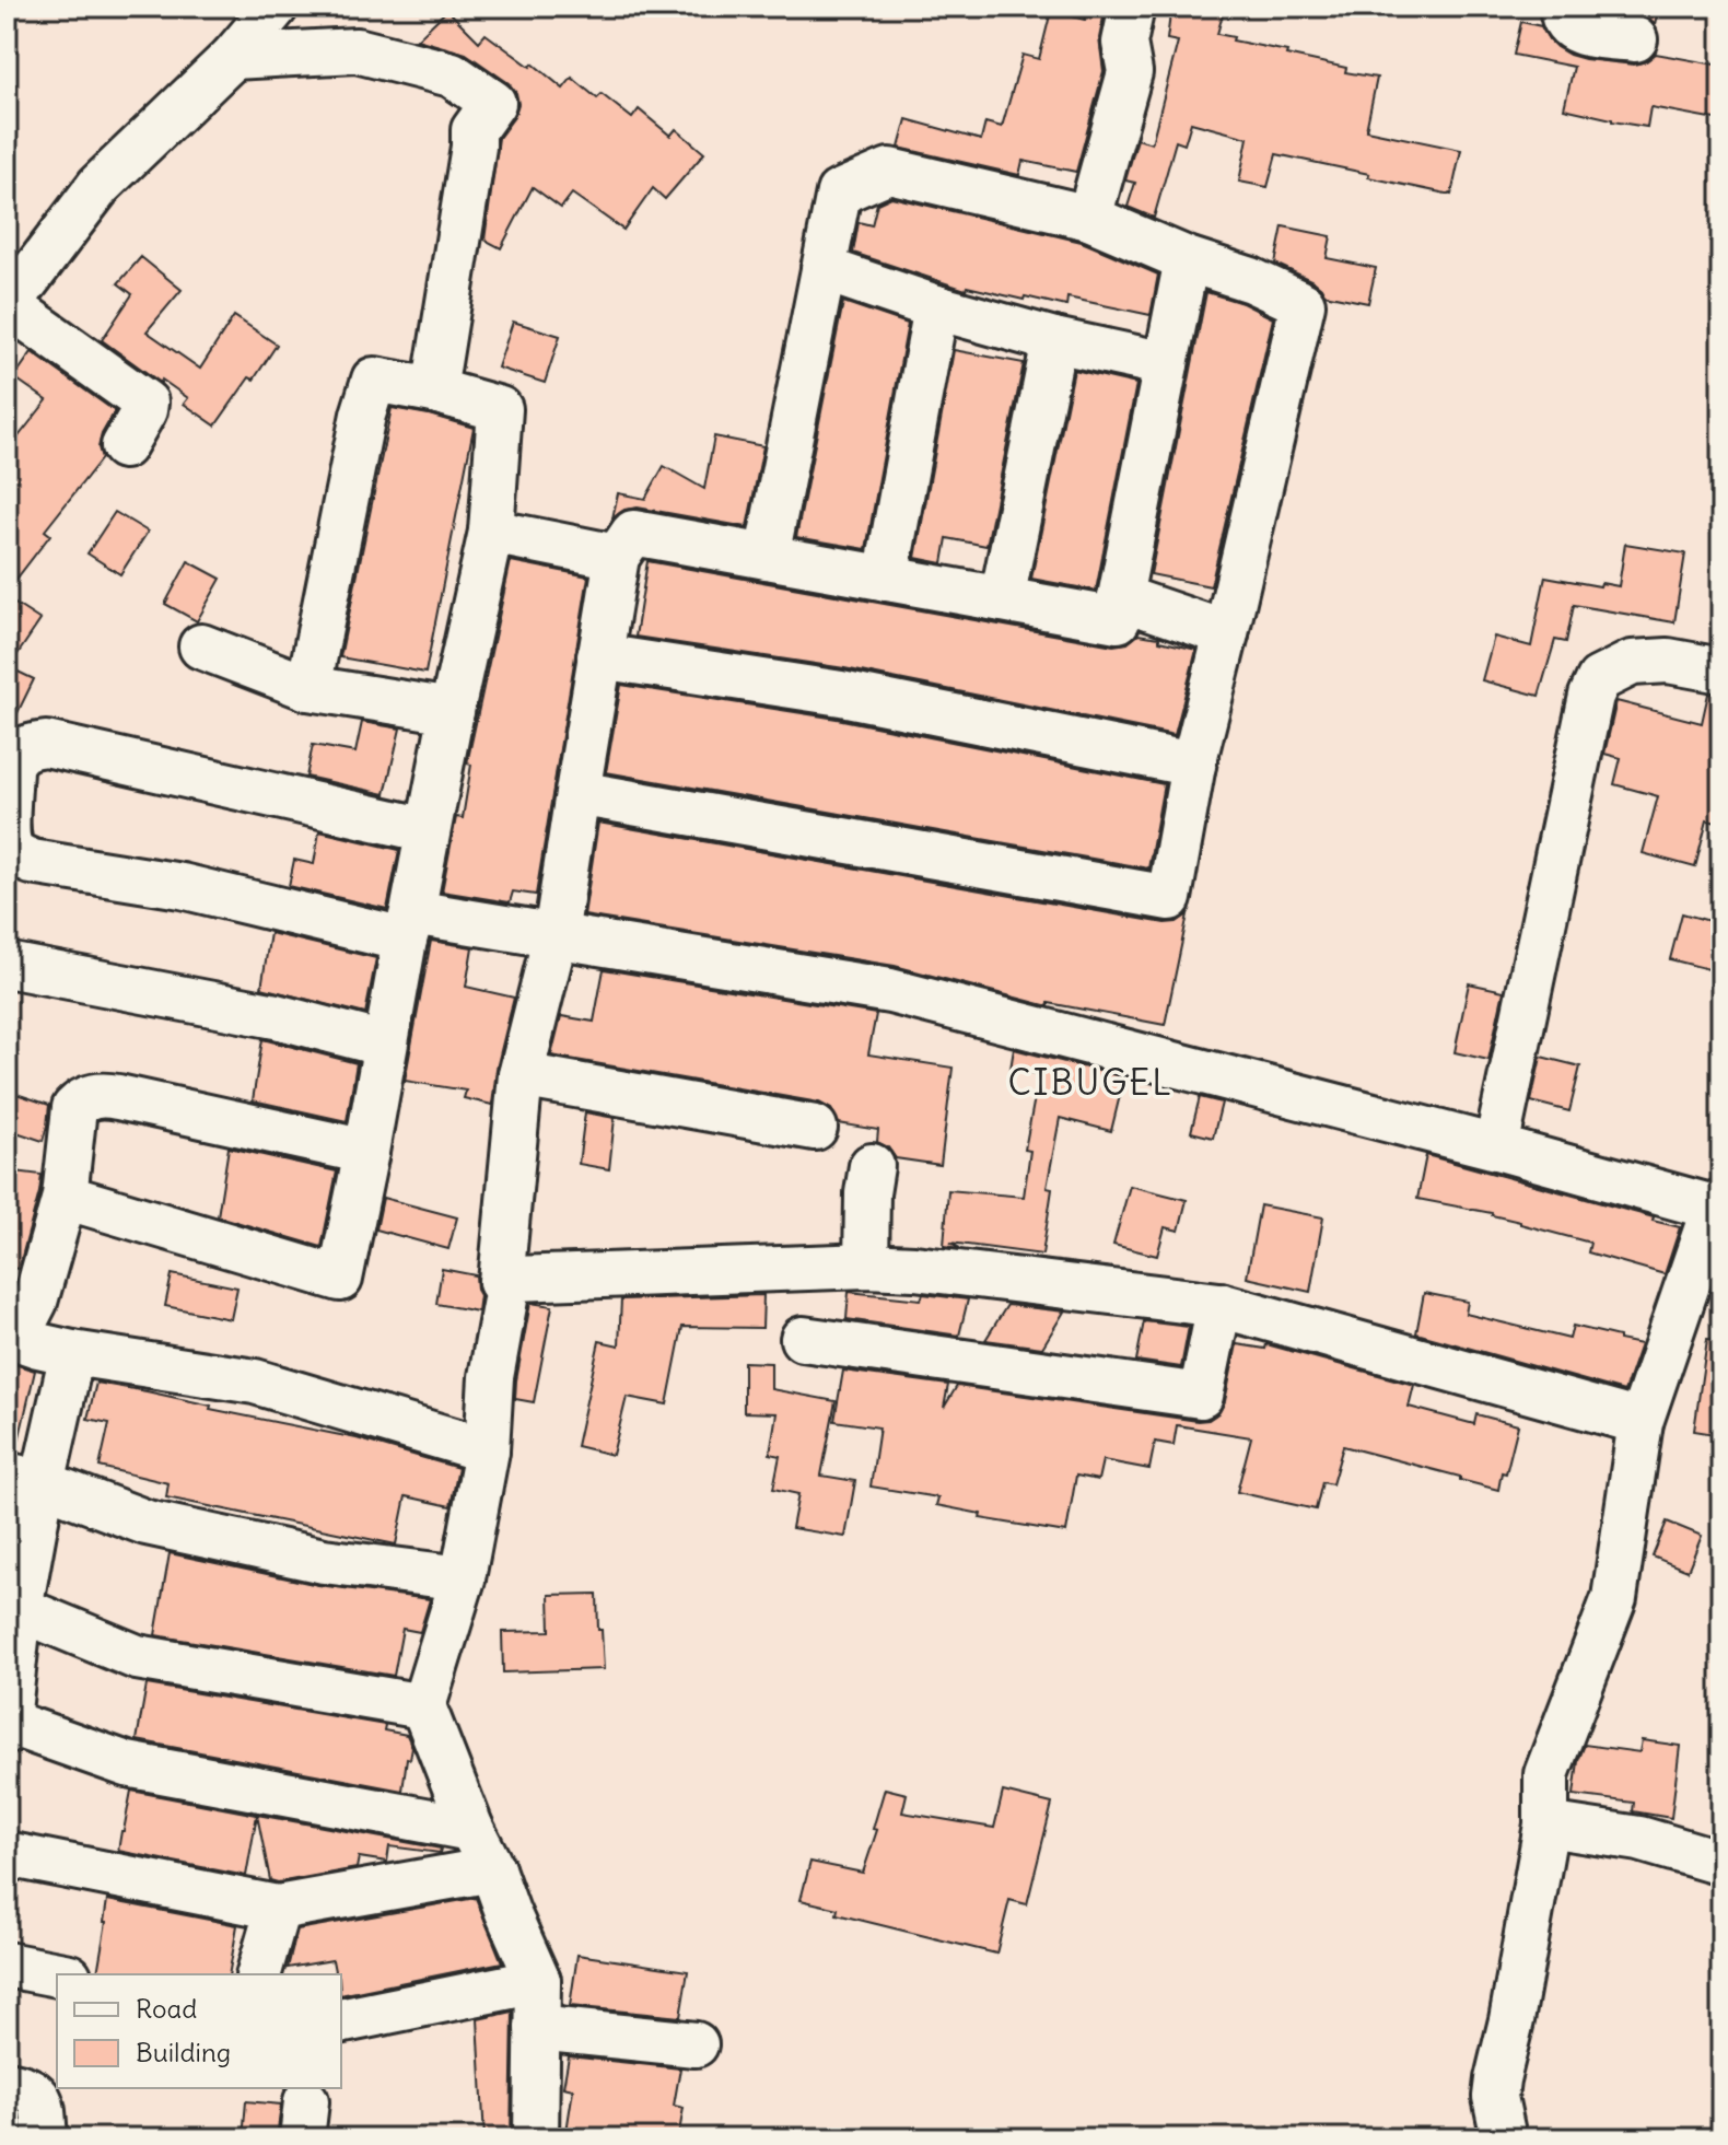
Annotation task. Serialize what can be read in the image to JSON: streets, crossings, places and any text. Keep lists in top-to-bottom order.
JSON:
{
  "districts": ["CIBUGEL"],
  "legend": ["Road", "Building"]
}
